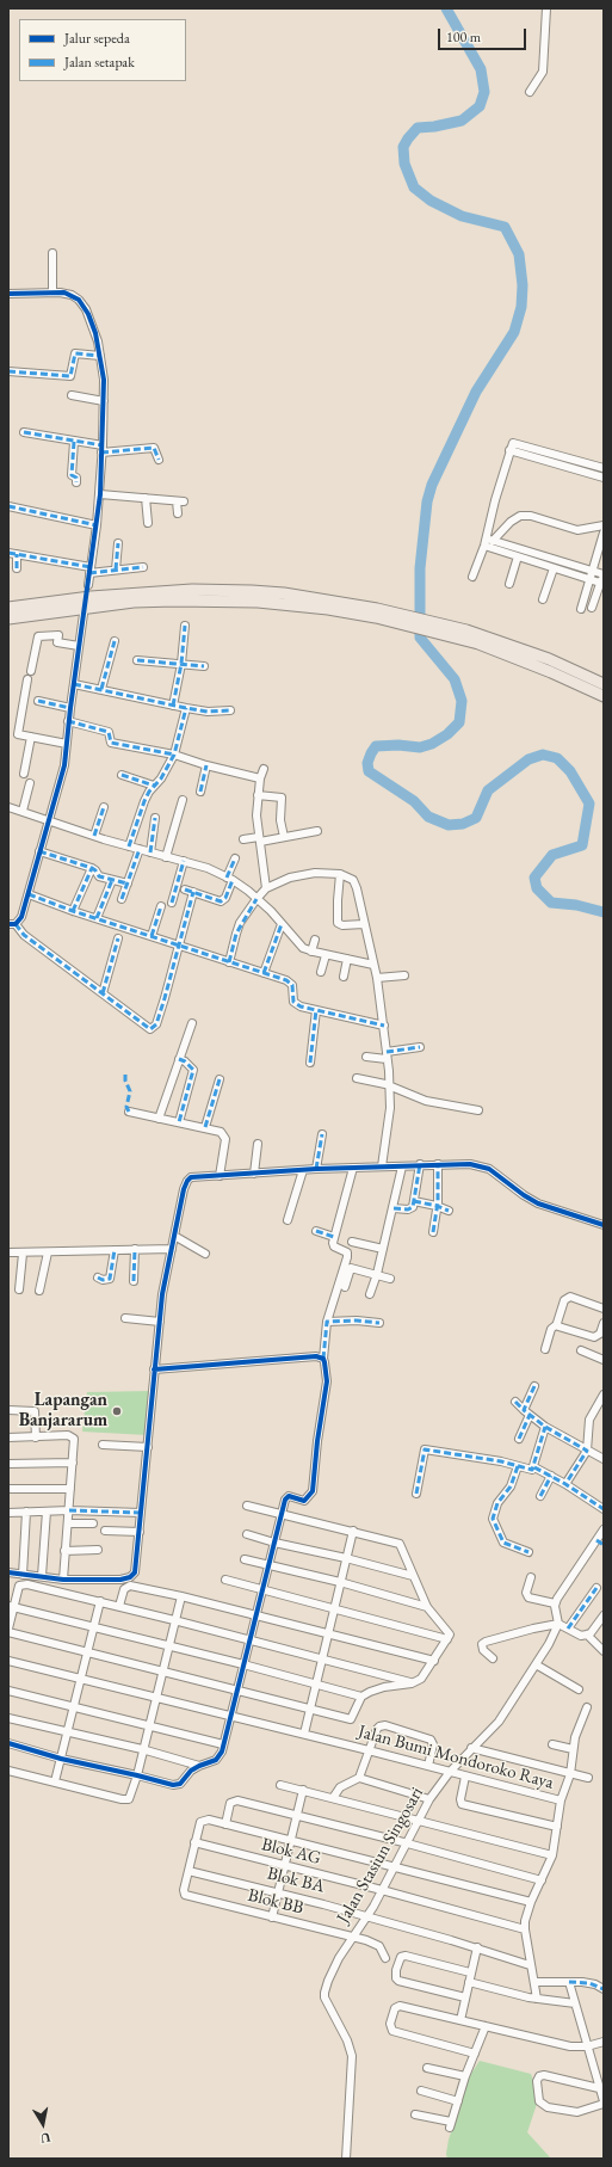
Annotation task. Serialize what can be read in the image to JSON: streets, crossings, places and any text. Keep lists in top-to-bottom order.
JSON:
{
  "streets": {
    "street": [
      "Jalan Bumi Mondoroko Raya",
      "Blok AG",
      "Jalan Stasiun Singosari",
      "Blok BA",
      "Blok BB"
    ]
  },
  "crossings": [
    ["Jalan Bumi Mondoroko Raya", "Blok AG"],
    ["Jalan Bumi Mondoroko Raya", "Jalan Stasiun Singosari"],
    ["Jalan Bumi Mondoroko Raya", "Blok BA"],
    ["Blok AG", "Jalan Stasiun Singosari"],
    ["Jalan Stasiun Singosari", "Blok BA"],
    ["Jalan Stasiun Singosari", "Blok BB"],
    ["Blok BA", "Blok BB"]
  ],
  "places": ["Lapangan Banjararum"],
  "legend": ["Jalur sepeda", "Jalan setapak"],
  "scale_bar": "100 m",
  "north": "bottom"
}
